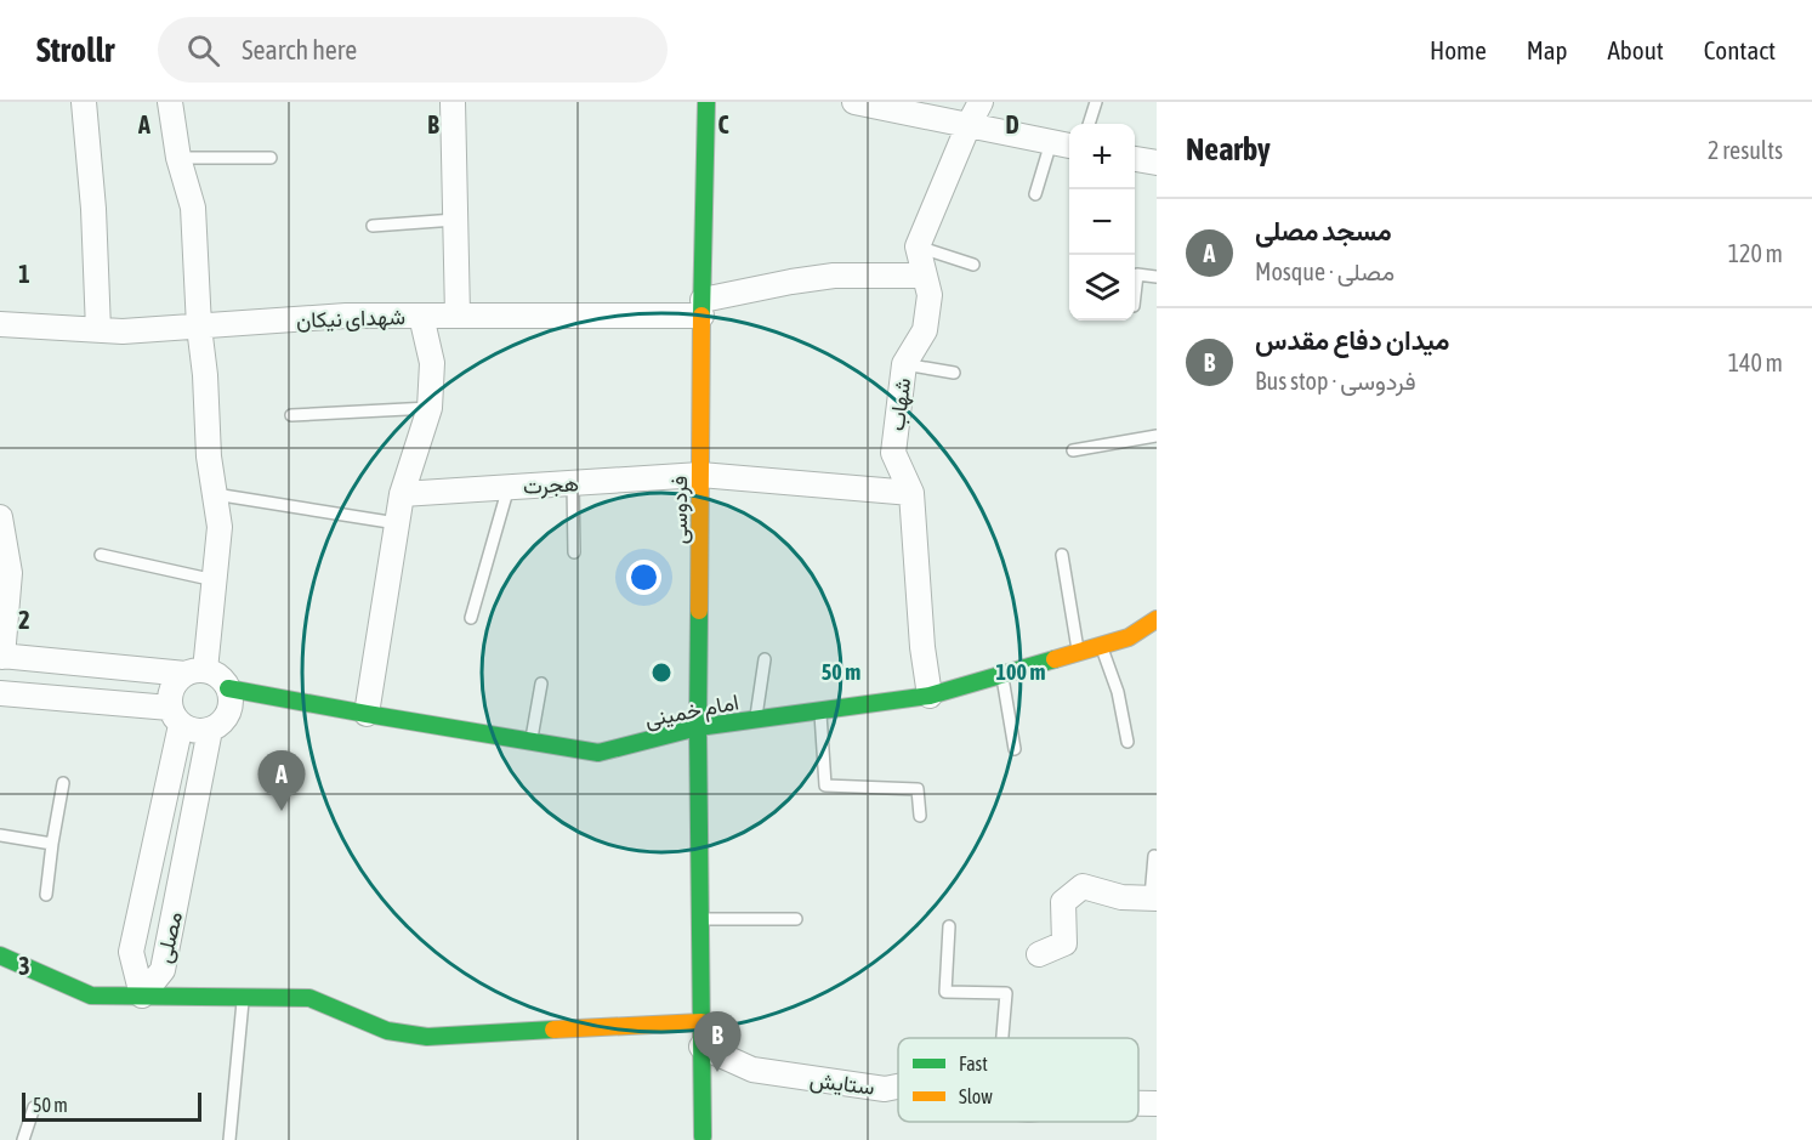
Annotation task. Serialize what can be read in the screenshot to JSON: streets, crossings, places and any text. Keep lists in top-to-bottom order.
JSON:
{
  "streets": {
    "street": [
      "شهدای نیکان",
      "شهاب",
      "هجرت",
      "فردوسی",
      "امام خمینی",
      "مصلی",
      "ستایش"
    ]
  },
  "crossings": [
    ["شهدای نیکان", "شهاب"],
    ["شهدای نیکان", "فردوسی"],
    ["شهاب", "هجرت"],
    ["شهاب", "امام خمینی"],
    ["هجرت", "فردوسی"],
    ["فردوسی", "امام خمینی"],
    ["فردوسی", "ستایش"],
    ["امام خمینی", "مصلی"]
  ],
  "legend": ["Fast", "Slow"],
  "scale_bar": "50 m",
  "page": {
    "header": "Strollr",
    "search": "Search here",
    "nav": [
      "Home",
      "Map",
      "About",
      "Contact"
    ],
    "heading": ["Nearby", "2 results"],
    "map_buttons": ["+", "−"],
    "list": [
      {
        "mark": "A",
        "name": "مسجد مصلی",
        "note": "Mosque · مصلی",
        "value": "120 m"
      },
      {
        "mark": "B",
        "name": "میدان دفاع مقدس",
        "note": "Bus stop · فردوسی",
        "value": "140 m"
      }
    ],
    "pins": ["A", "B"],
    "scale": "50 m"
  },
  "grid": {
    "columns": [
      "A",
      "B",
      "C",
      "D"
    ],
    "rows": ["1", "2", "3"]
  },
  "rings": ["50 m", "100 m"]
}
